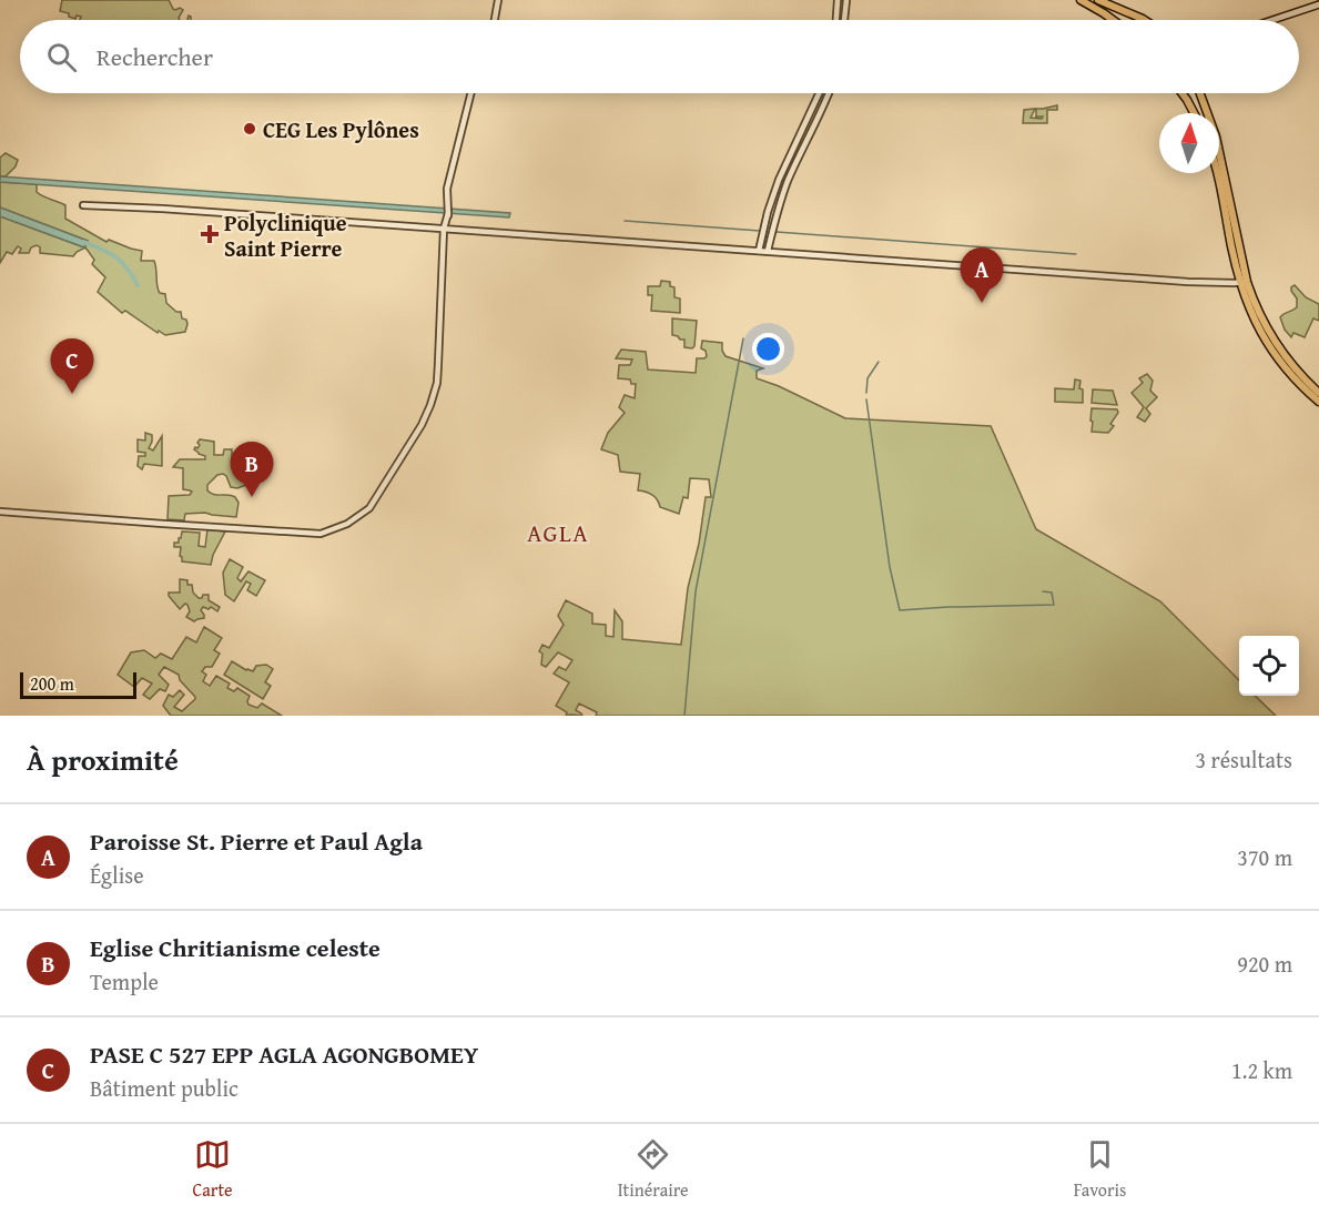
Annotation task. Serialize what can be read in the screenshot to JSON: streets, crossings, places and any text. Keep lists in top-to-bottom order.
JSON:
{
  "districts": ["AGLA"],
  "places": {
    "other": ["CEG Les Pylônes"],
    "health": ["Polyclinique Saint Pierre"]
  },
  "scale_bar": "200 m",
  "north": "top",
  "page": {
    "search": "Rechercher",
    "pins": ["A", "C", "B"],
    "scale": "200 m",
    "heading": ["À proximité", "3 résultats"],
    "list": [
      {
        "mark": "A",
        "name": "Paroisse St. Pierre et Paul Agla",
        "note": "Église",
        "value": "370 m"
      },
      {
        "mark": "B",
        "name": "Eglise Chritianisme celeste",
        "note": "Temple",
        "value": "920 m"
      },
      {
        "mark": "C",
        "name": "PASE C 527 EPP AGLA AGONGBOMEY",
        "note": "Bâtiment public",
        "value": "1.2 km"
      }
    ],
    "nav": ["Carte", "Itinéraire", "Favoris"]
  }
}
